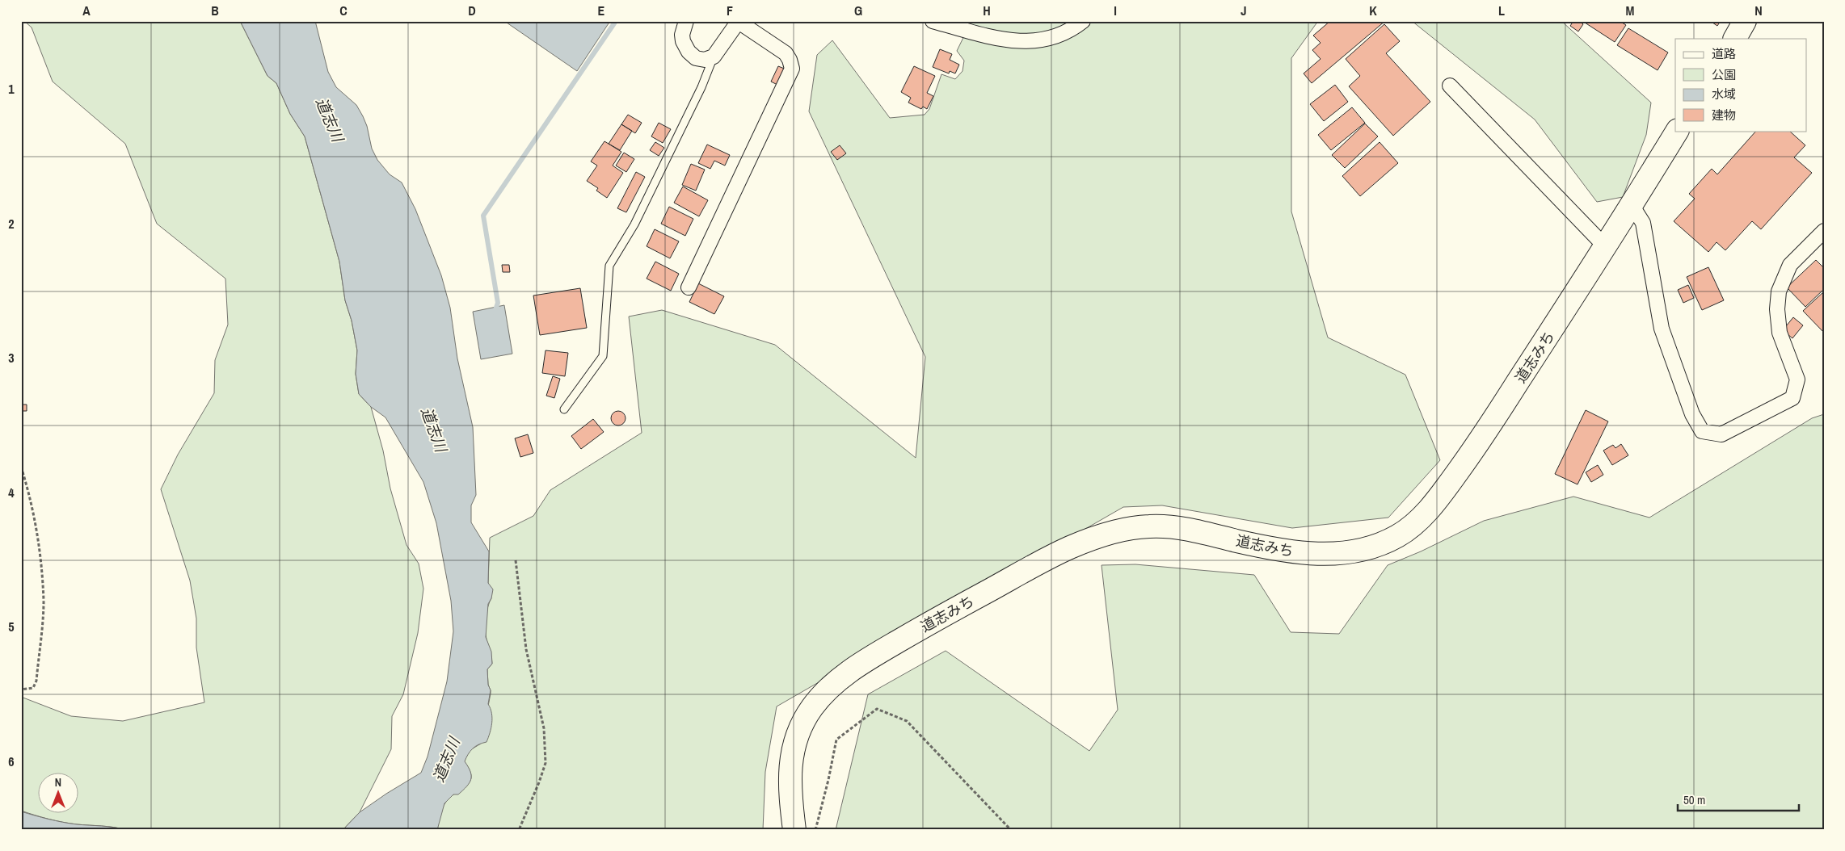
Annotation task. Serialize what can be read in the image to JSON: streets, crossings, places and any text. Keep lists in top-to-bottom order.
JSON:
{
  "streets": {
    "highway": ["道志みち"]
  },
  "water": ["道志川"],
  "legend": [
    "道路",
    "公園",
    "水域",
    "建物"
  ],
  "scale_bar": "50 m",
  "north": "top",
  "grid": {
    "columns": [
      "A",
      "B",
      "C",
      "D",
      "E",
      "F",
      "G",
      "H",
      "I",
      "J",
      "K",
      "L",
      "M",
      "N"
    ],
    "rows": [
      "1",
      "2",
      "3",
      "4",
      "5",
      "6"
    ]
  }
}
